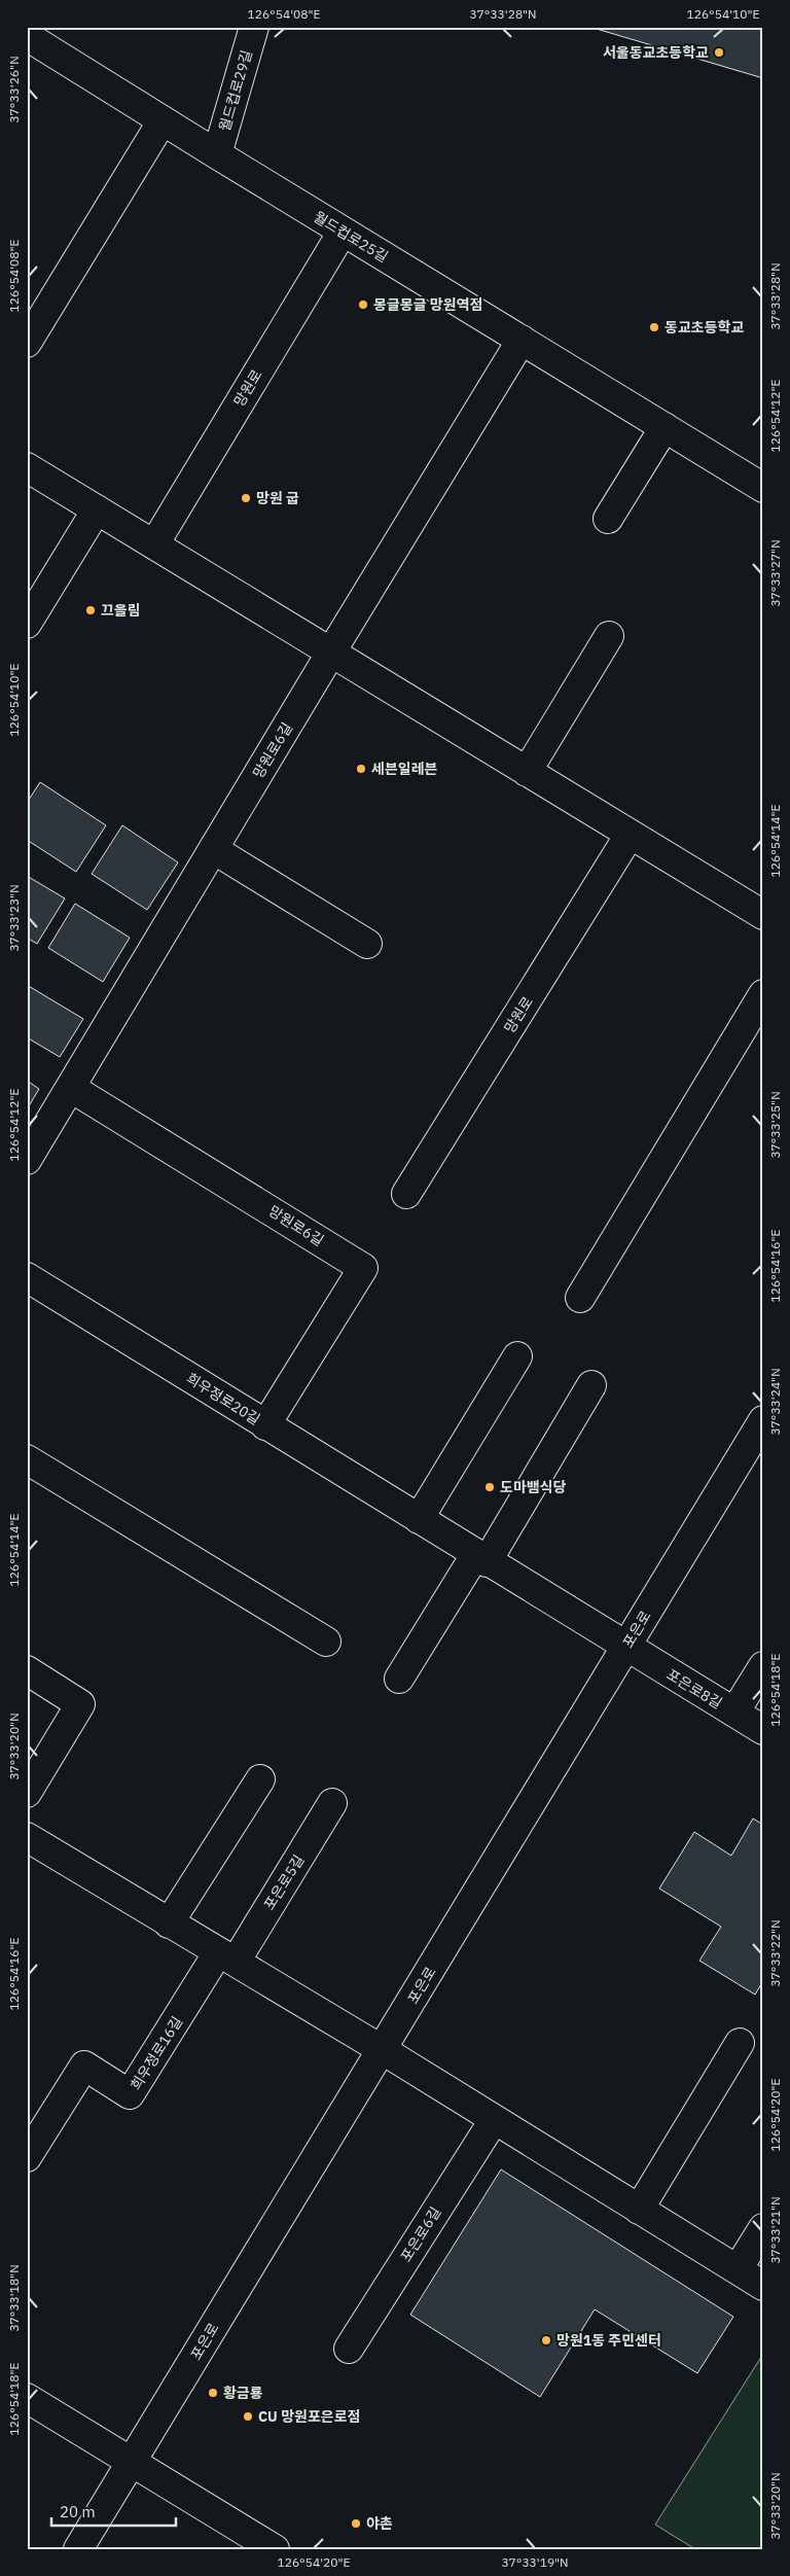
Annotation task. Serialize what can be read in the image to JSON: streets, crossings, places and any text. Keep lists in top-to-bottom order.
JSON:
{
  "streets": {
    "street": [
      "월드컵로29길",
      "월드컵로25길",
      "망원로",
      "망원로6길",
      "희우정로20길",
      "포은로",
      "포은로8길",
      "포은로5길",
      "희우정로16길",
      "포은로6길"
    ]
  },
  "crossings": [
    ["월드컵로29길", "월드컵로25길"],
    ["월드컵로25길", "망원로"],
    ["망원로6길", "희우정로20길"],
    ["희우정로20길", "포은로"],
    ["희우정로20길", "포은로8길"],
    ["포은로", "포은로8길"],
    ["포은로5길", "희우정로16길"]
  ],
  "places": [
    "서울동교초등학교",
    "몽글몽글 망원역점",
    "동교초등학교",
    "망원 굽",
    "끄을림",
    "세븐일레븐",
    "도마뱀식당",
    "망원1동 주민센터",
    "황금룡",
    "CU 망원포은로점",
    "야촌"
  ],
  "scale_bar": "20 m",
  "coordinates": [
    "126°54'08\"E",
    "37°33'28\"N",
    "126°54'10\"E",
    "37°33'26\"N",
    "126°54'12\"E",
    "37°33'27\"N",
    "126°54'14\"E",
    "37°33'23\"N",
    "37°33'25\"N",
    "126°54'16\"E",
    "37°33'24\"N",
    "126°54'18\"E",
    "37°33'20\"N",
    "37°33'22\"N",
    "126°54'20\"E",
    "37°33'21\"N",
    "37°33'18\"N",
    "37°33'19\"N"
  ]
}
